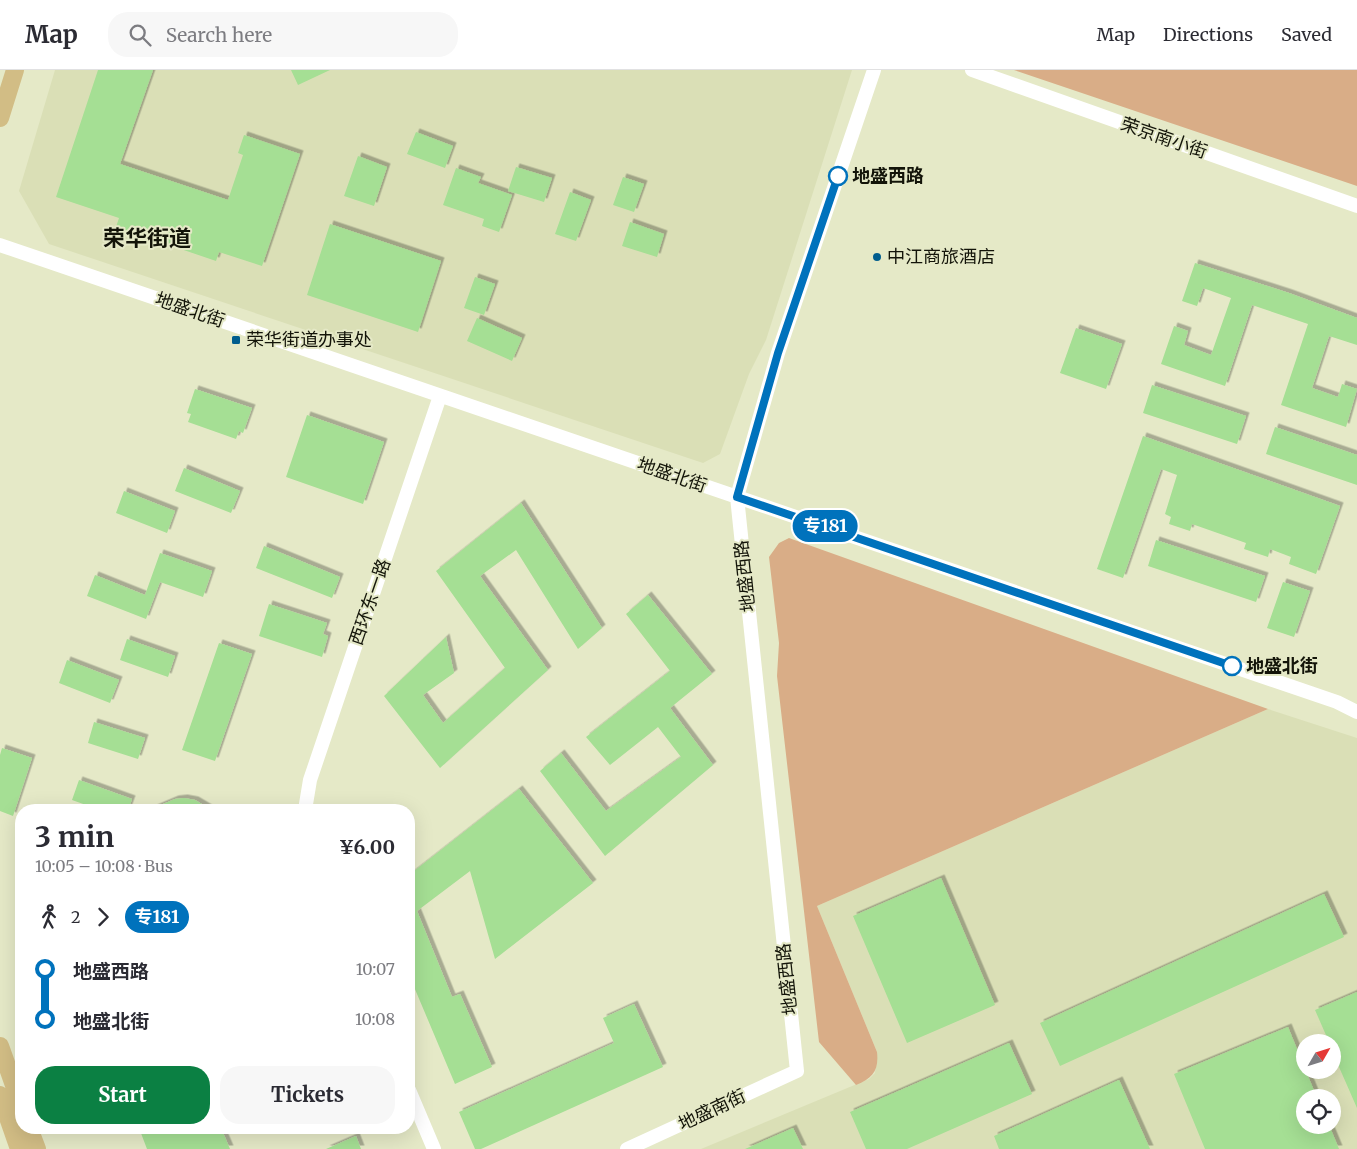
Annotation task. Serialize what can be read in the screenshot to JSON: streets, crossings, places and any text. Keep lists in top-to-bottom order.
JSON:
{
  "streets": {
    "street": [
      "荣京南小街",
      "地盛北街",
      "地盛西路",
      "西环东一路",
      "地盛南街"
    ]
  },
  "crossings": [
    ["地盛北街", "地盛西路"],
    ["地盛北街", "西环东一路"],
    ["地盛西路", "地盛南街"]
  ],
  "districts": ["荣华街道"],
  "places": {
    "other": ["地盛西路", "中江商旅酒店", "地盛北街"],
    "transit": ["荣华街道办事处"]
  },
  "lines": ["bus line 专181"],
  "north": "top right",
  "page": {
    "header": "Map",
    "search": "Search here",
    "nav": ["Map", "Directions", "Saved"],
    "on_map": "专181",
    "heading": ["3 min", "10:05 – 10:08 · Bus", "¥6.00"],
    "legs": ["2", "专181"],
    "list": [
      {
        "name": "地盛西路",
        "value": "10:07"
      },
      {
        "name": "地盛北街",
        "value": "10:08"
      }
    ],
    "buttons": ["Start", "Tickets"]
  }
}
